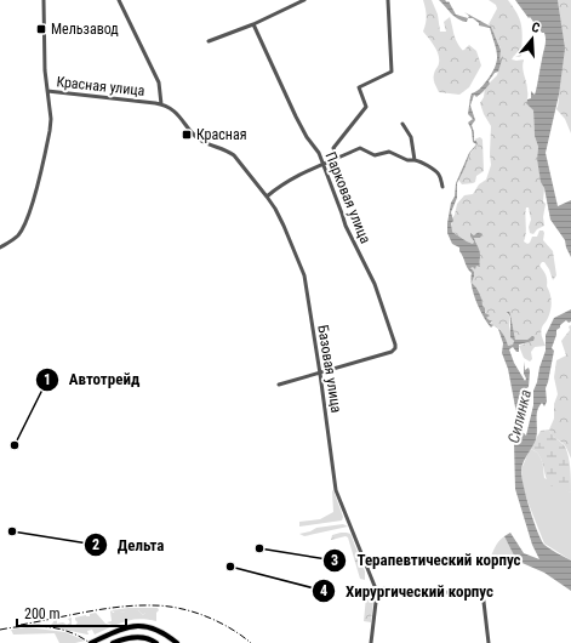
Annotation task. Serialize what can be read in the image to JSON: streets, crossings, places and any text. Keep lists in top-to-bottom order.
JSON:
{
  "streets": {
    "street": ["Красная улица", "Парковая улица", "Базовая улица"]
  },
  "crossings": [
    ["Красная улица", "Базовая улица"],
    ["Парковая улица", "Базовая улица"]
  ],
  "water": ["Силинка"],
  "places": {
    "transit": ["Мельзавод", "Красная"],
    "other": [
      "Автотрейд",
      "Дельта",
      "Терапевтический корпус",
      "Хирургический корпус"
    ]
  },
  "scale_bar": "200 m",
  "north": "top"
}
